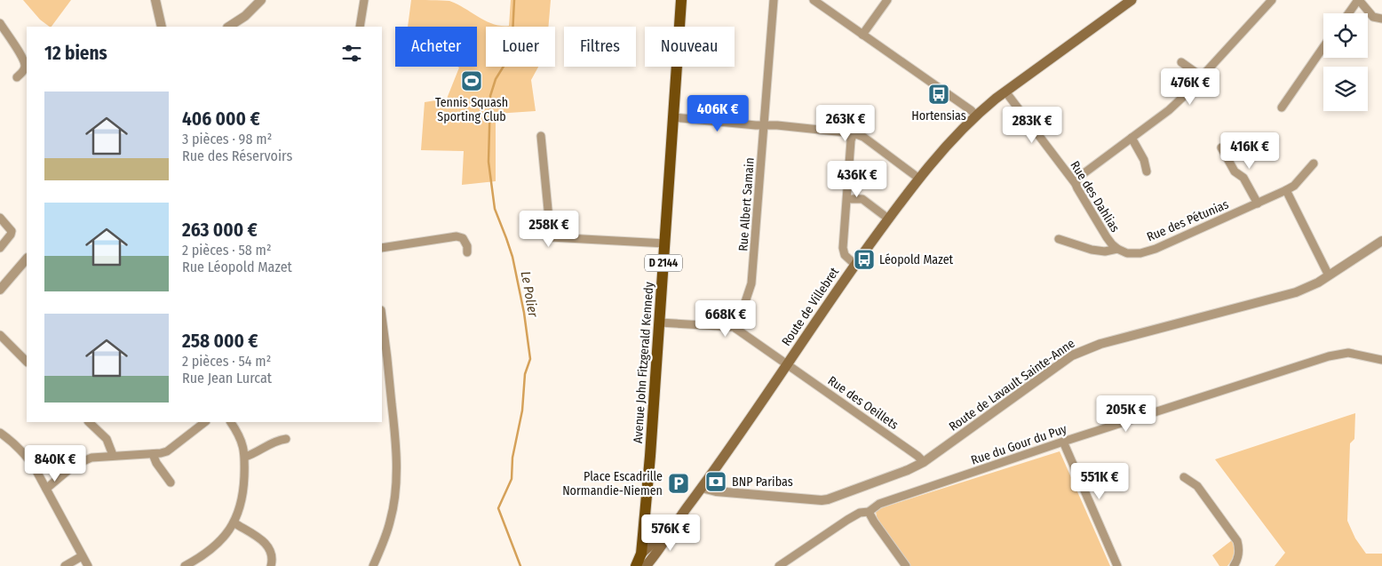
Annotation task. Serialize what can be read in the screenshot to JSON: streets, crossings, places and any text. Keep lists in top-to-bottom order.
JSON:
{
  "streets": {
    "main road": ["D 2144", "Route de Villebret", "Avenue John Fitzgerald Kennedy"],
    "street": [
      "Rue des Dahlias",
      "Rue Albert Samain",
      "Rue des Pétunias",
      "Route de Lavault Sainte-Anne",
      "Rue des Oeillets",
      "Rue du Gour du Puy"
    ]
  },
  "crossings": [
    ["Rue des Dahlias", "Rue des Pétunias"],
    ["Rue des Dahlias", "Route de Villebret"],
    ["Rue Albert Samain", "Rue des Oeillets"],
    ["Route de Villebret", "Route de Lavault Sainte-Anne"],
    ["Route de Villebret", "Rue des Oeillets"],
    ["Route de Lavault Sainte-Anne", "Rue des Oeillets"]
  ],
  "water": ["Le Polier"],
  "places": {
    "sports": ["Tennis Squash Sporting Club"],
    "bus stop": ["Hortensias", "Léopold Mazet"],
    "bank": ["BNP Paribas"],
    "parking": ["Place Escadrille Normandie-Niemen"]
  },
  "page": {
    "chip": [
      "Acheter",
      "Louer",
      "Filtres",
      "Nouveau"
    ],
    "heading": "12 biens",
    "price": [
      "476K €",
      "406K €",
      "263K €",
      "283K €",
      "416K €",
      "436K €",
      "258K €",
      "668K €",
      "205K €",
      "840K €",
      "551K €",
      "576K €"
    ],
    "list": [
      {
        "name": "406 000 €",
        "note": "3 pièces · 98 m² · Rue des Réservoirs"
      },
      {
        "name": "263 000 €",
        "note": "2 pièces · 58 m² · Rue Léopold Mazet"
      },
      {
        "name": "258 000 €",
        "note": "2 pièces · 54 m² · Rue Jean Lurcat"
      }
    ]
  }
}
